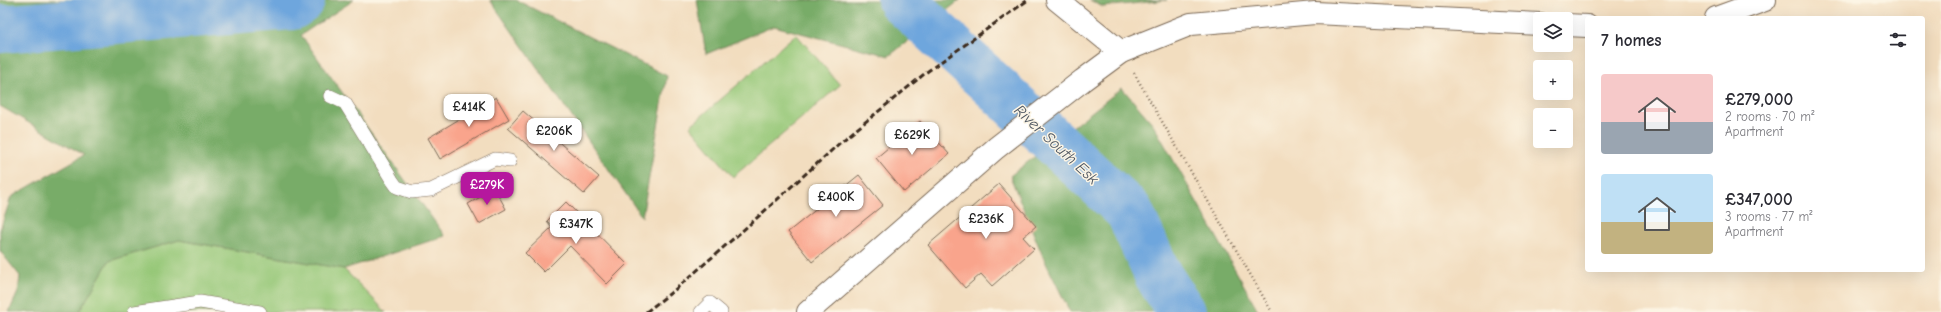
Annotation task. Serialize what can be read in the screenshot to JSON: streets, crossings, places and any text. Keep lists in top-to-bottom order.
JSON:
{
  "water": ["River South Esk"],
  "page": {
    "map_buttons": ["+", "−"],
    "heading": "7 homes",
    "list": [
      {
        "name": "£279,000",
        "note": "2 rooms · 70 m² · Apartment"
      },
      {
        "name": "£347,000",
        "note": "3 rooms · 77 m² · Apartment"
      }
    ],
    "price": [
      "£414K",
      "£206K",
      "£629K",
      "£279K",
      "£400K",
      "£236K",
      "£347K"
    ]
  }
}
